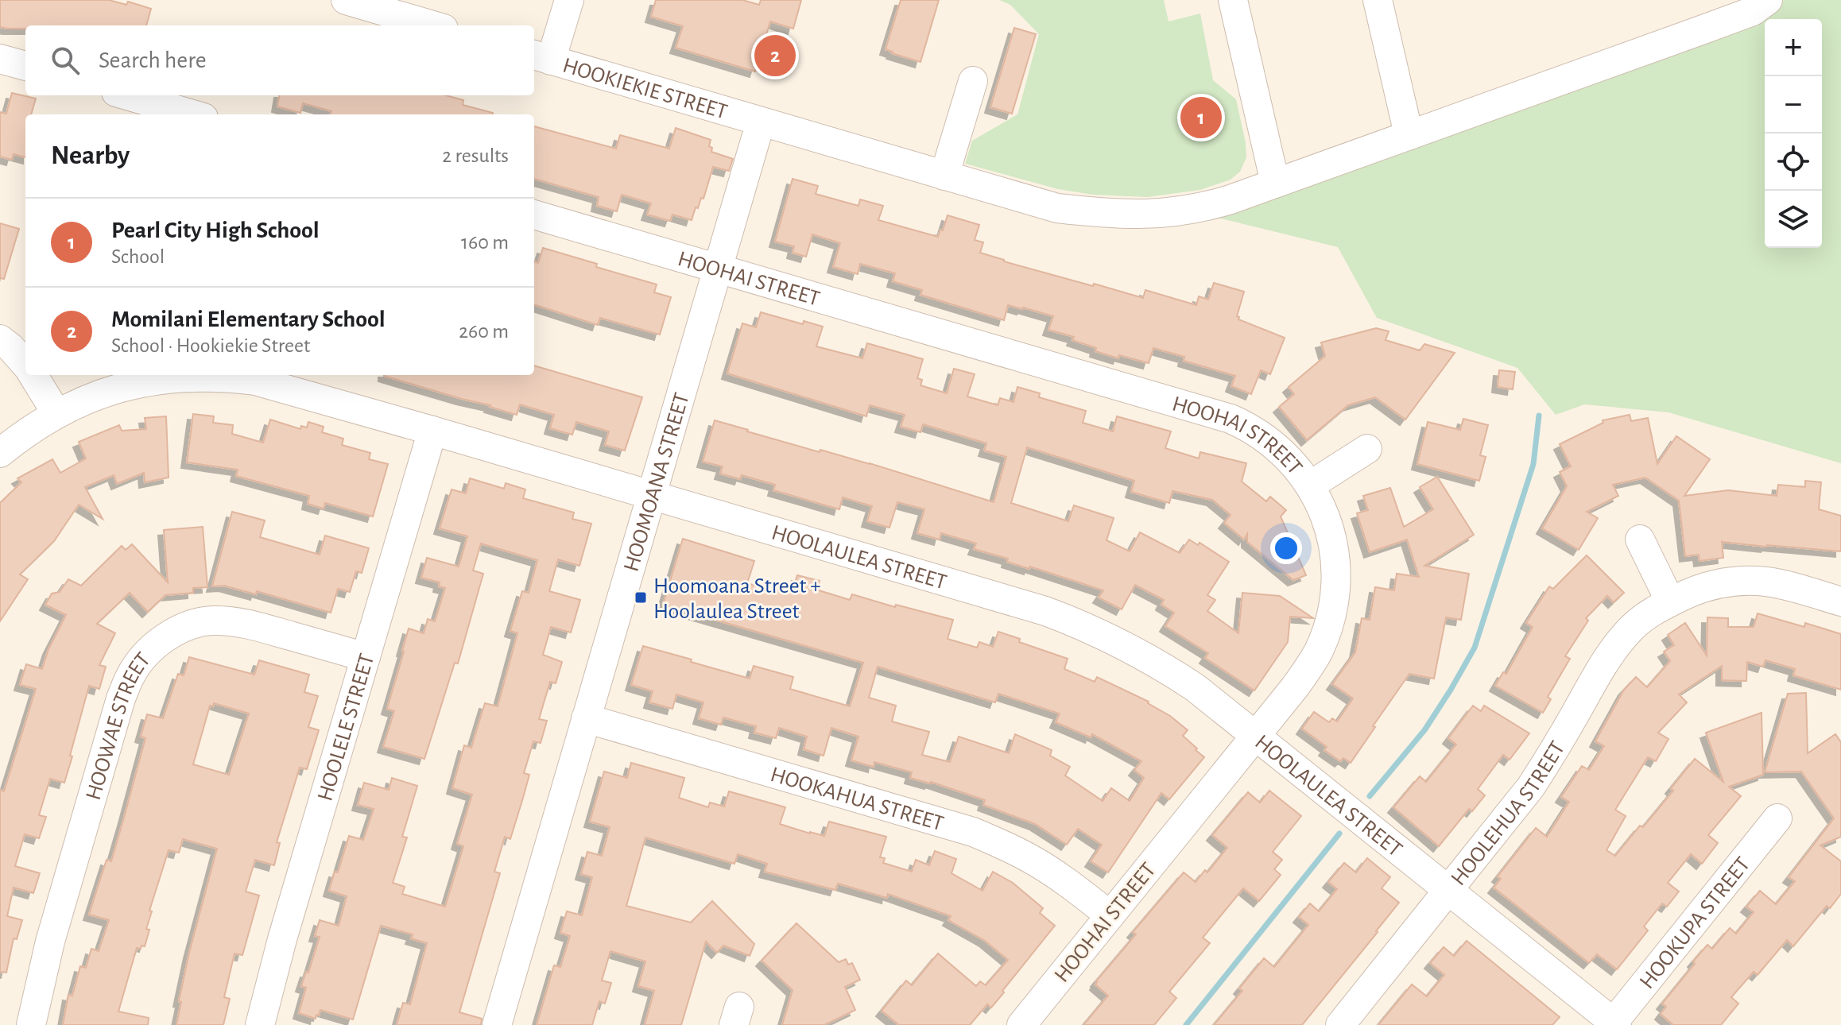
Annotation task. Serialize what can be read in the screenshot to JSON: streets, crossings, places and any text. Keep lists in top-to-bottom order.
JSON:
{
  "streets": {
    "street": [
      "HOOKIEKIE STREET",
      "HOOHAI STREET",
      "HOOMOANA STREET",
      "HOOLAULEA STREET",
      "HOOLELE STREET",
      "HOOWAE STREET",
      "HOOKAHUA STREET",
      "HOOLEHUA STREET",
      "HOOKUPA STREET"
    ]
  },
  "crossings": [
    ["HOOKIEKIE STREET", "HOOMOANA STREET"],
    ["HOOHAI STREET", "HOOMOANA STREET"],
    ["HOOHAI STREET", "HOOLAULEA STREET"],
    ["HOOHAI STREET", "HOOKAHUA STREET"],
    ["HOOMOANA STREET", "HOOLAULEA STREET"],
    ["HOOMOANA STREET", "HOOKAHUA STREET"],
    ["HOOLAULEA STREET", "HOOLELE STREET"],
    ["HOOLAULEA STREET", "HOOLEHUA STREET"],
    ["HOOLAULEA STREET", "HOOKUPA STREET"],
    ["HOOLELE STREET", "HOOWAE STREET"]
  ],
  "places": {
    "transit": ["Hoomoana Street + Hoolaulea Street"]
  },
  "page": {
    "map_buttons": ["+", "−"],
    "search": "Search here",
    "pins": ["2", "1"],
    "heading": ["Nearby", "2 results"],
    "list": [
      {
        "mark": "1",
        "name": "Pearl City High School",
        "note": "School",
        "value": "160 m"
      },
      {
        "mark": "2",
        "name": "Momilani Elementary School",
        "note": "School · Hookiekie Street",
        "value": "260 m"
      }
    ]
  }
}
